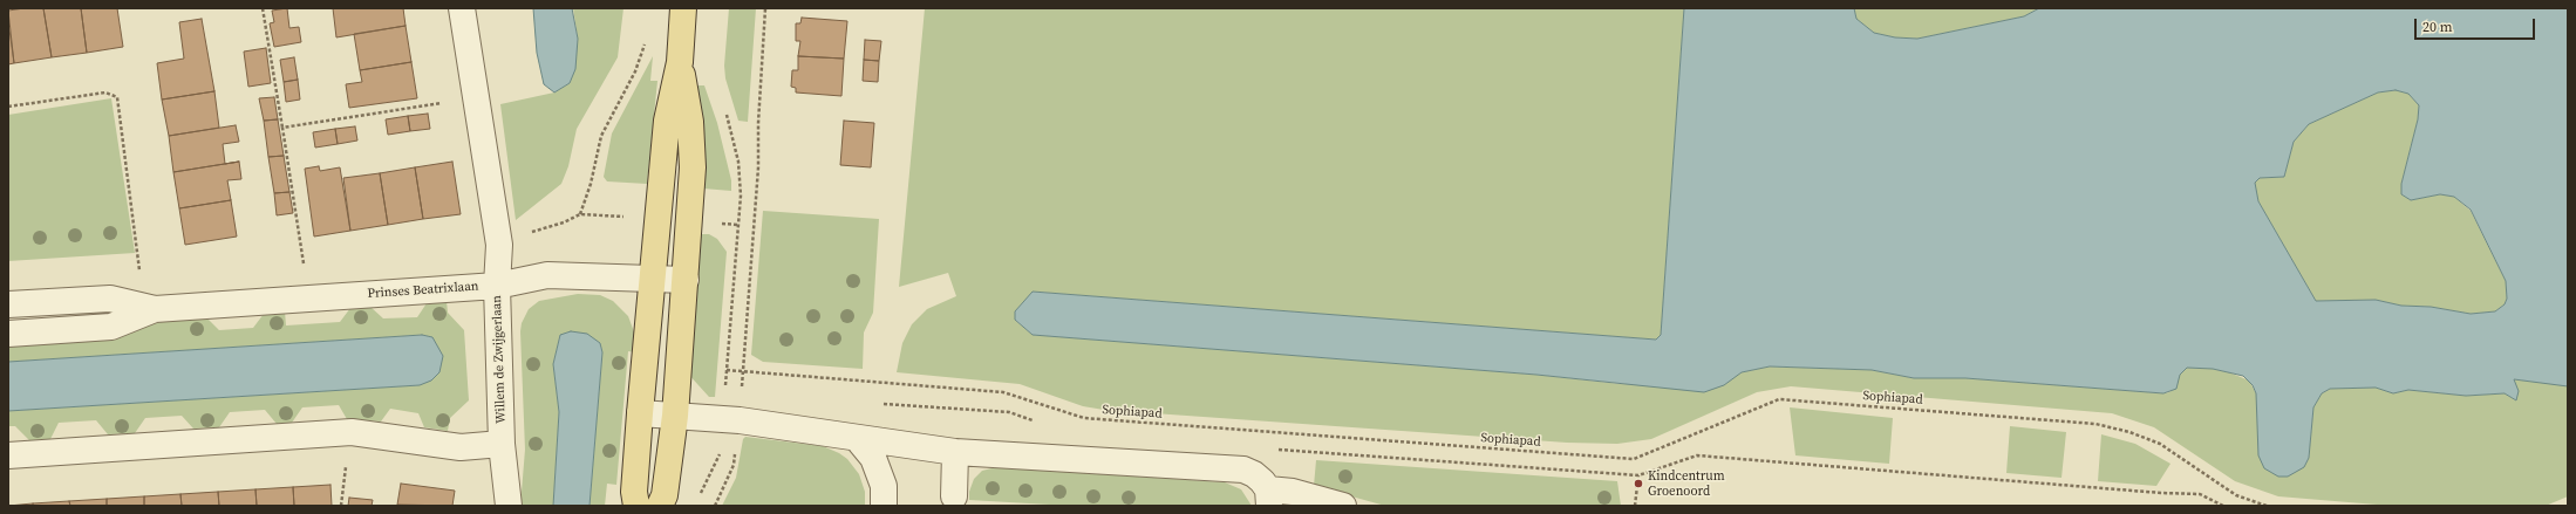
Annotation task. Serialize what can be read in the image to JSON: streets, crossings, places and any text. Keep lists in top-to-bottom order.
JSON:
{
  "streets": {
    "street": ["Prinses Beatrixlaan", "Willem de Zwijgerlaan"],
    "path": ["Sophiapad"]
  },
  "crossings": [
    ["Prinses Beatrixlaan", "Willem de Zwijgerlaan"]
  ],
  "places": ["Kindcentrum Groenoord"],
  "scale_bar": "20 m"
}
